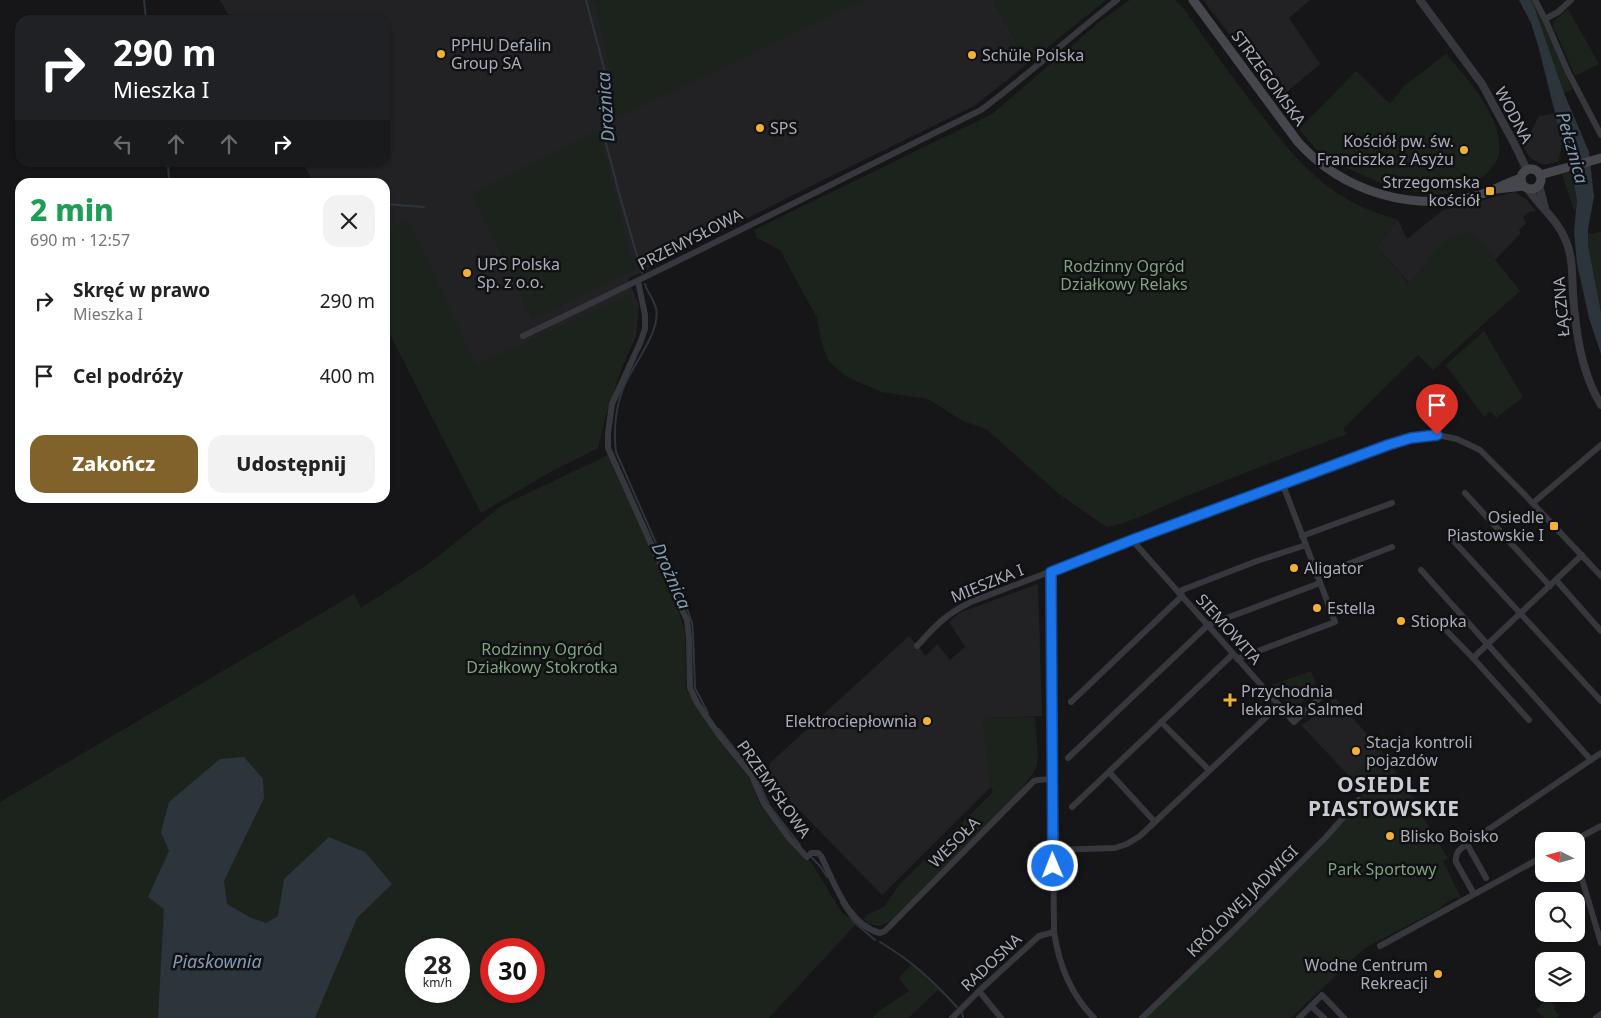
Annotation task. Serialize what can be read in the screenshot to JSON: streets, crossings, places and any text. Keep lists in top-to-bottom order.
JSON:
{
  "streets": {
    "main road": ["STRZEGOMSKA"],
    "street": [
      "WODNA",
      "PRZEMYSŁOWA",
      "ŁĄCZNA",
      "MIESZKA I",
      "SIEMOWITA",
      "WESOŁA",
      "KRÓLOWEJ JADWIGI",
      "RADOSNA"
    ]
  },
  "crossings": [
    ["STRZEGOMSKA", "WODNA"],
    ["STRZEGOMSKA", "ŁĄCZNA"],
    ["WODNA", "ŁĄCZNA"],
    ["PRZEMYSŁOWA", "WESOŁA"],
    ["MIESZKA I", "SIEMOWITA"]
  ],
  "districts": ["OSIEDLE PIASTOWSKIE"],
  "water": ["Drożnica", "Pełcznica", "Piaskownia"],
  "parks": ["Rodzinny Ogród Działkowy Relaks", "Rodzinny Ogród Działkowy Stokrotka", "Park Sportowy"],
  "places": {
    "other": [
      "PPHU Defalin Group SA",
      "Schüle Polska",
      "SPS",
      "Kościół pw. św. Franciszka z Asyżu",
      "UPS Polska Sp. z o.o.",
      "Aligator",
      "Estella",
      "Stiopka",
      "Elektrociepłownia",
      "Stacja kontroli pojazdów",
      "Blisko Boisko",
      "Wodne Centrum Rekreacji"
    ],
    "transit": ["Strzegomska kościół", "Osiedle Piastowskie I"],
    "health": ["Przychodnia lekarska Salmed"]
  },
  "north": "left",
  "page": {
    "turn": ["290 m", "Mieszka I"],
    "heading": ["2 min", "690 m · 12:57"],
    "list": [
      {
        "name": "Skręć w prawo",
        "note": "Mieszka I",
        "value": "290 m"
      },
      {
        "name": "Cel podróży",
        "value": "400 m"
      }
    ],
    "buttons": ["Zakończ", "Udostępnij"],
    "speed": "28 km/h",
    "limit": "30"
  }
}
